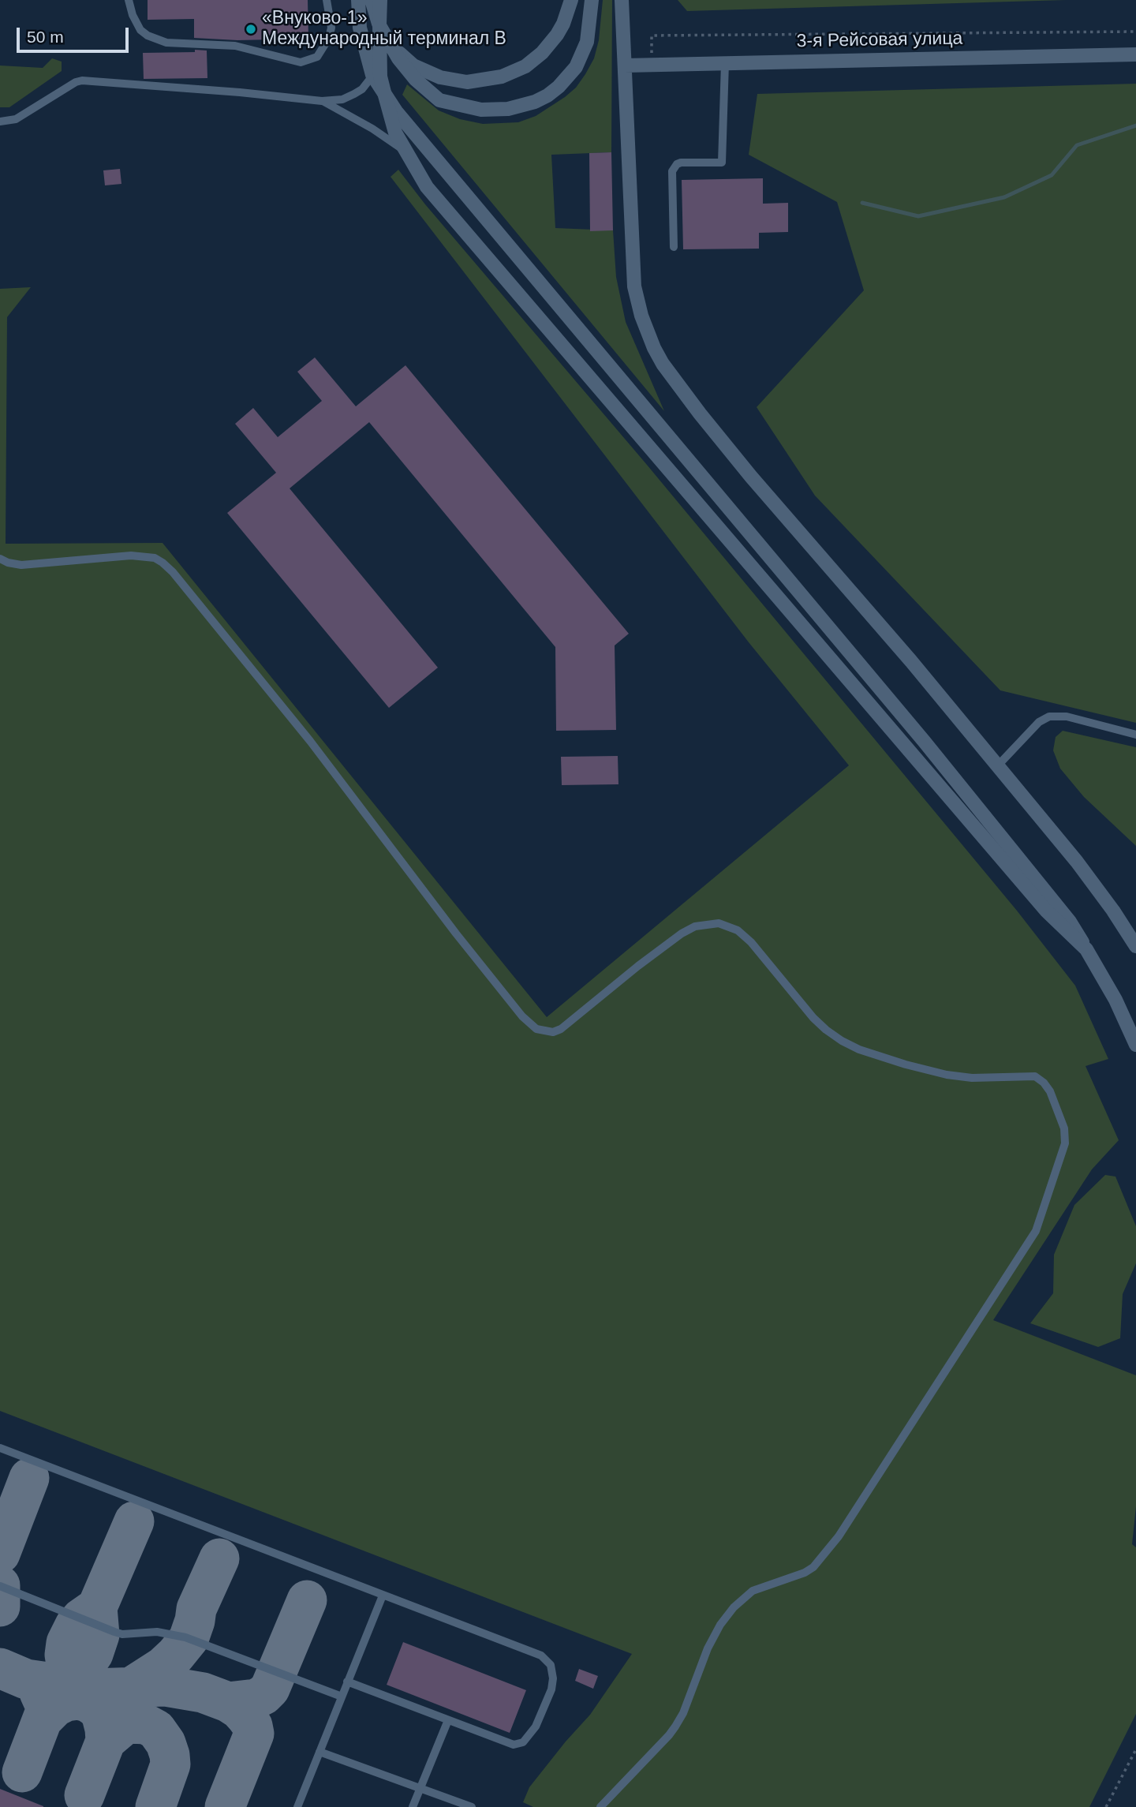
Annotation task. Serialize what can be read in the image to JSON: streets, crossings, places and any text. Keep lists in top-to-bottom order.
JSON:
{
  "streets": {
    "main road": ["3-я Рейсовая улица"]
  },
  "places": ["«Внуково-1» Международный терминал B"],
  "scale_bar": "50 m"
}
